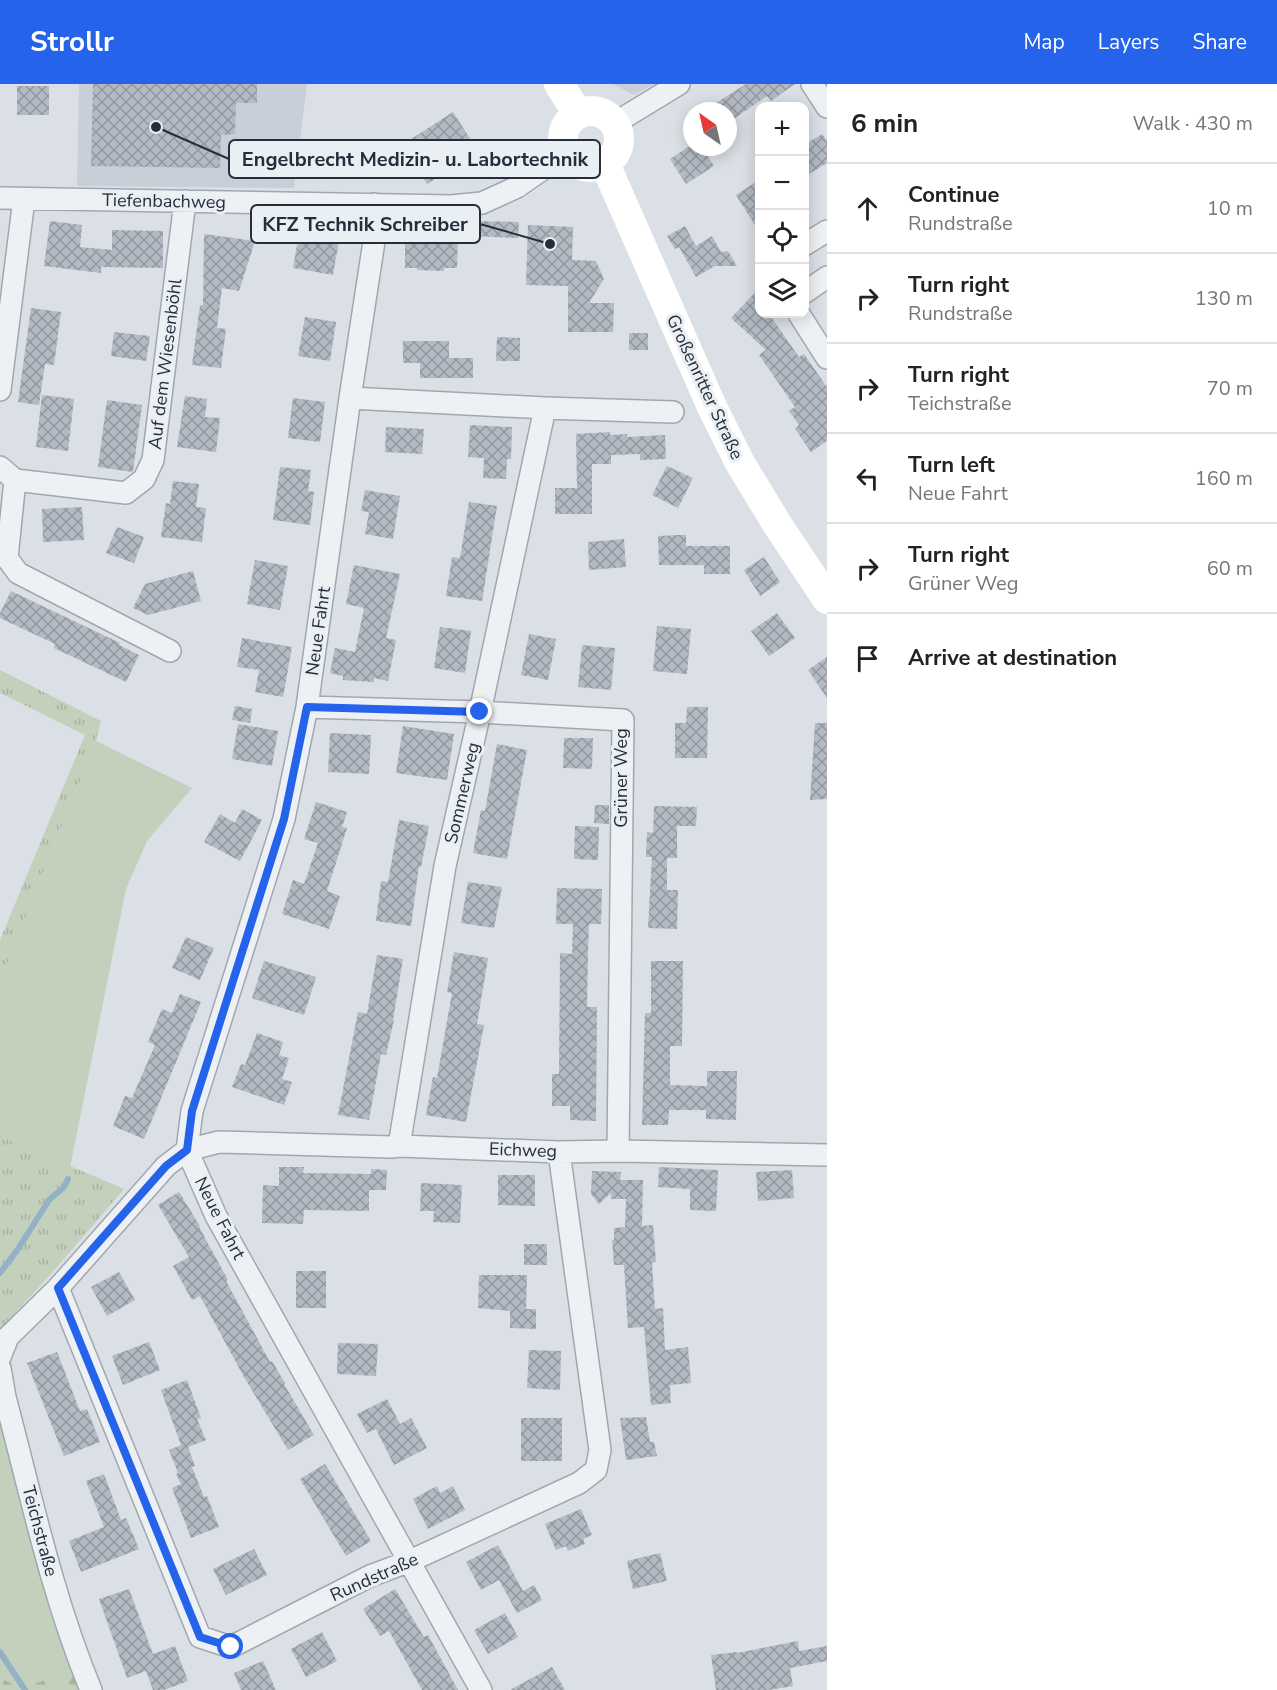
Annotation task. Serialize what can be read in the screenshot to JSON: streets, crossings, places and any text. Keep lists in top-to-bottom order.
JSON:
{
  "streets": {
    "main road": ["Großenritter Straße"],
    "street": [
      "Tiefenbachweg",
      "Auf dem Wiesenböhl",
      "Neue Fahrt",
      "Grüner Weg",
      "Sommerweg",
      "Eichweg",
      "Teichstraße",
      "Rundstraße"
    ]
  },
  "crossings": [
    ["Tiefenbachweg", "Auf dem Wiesenböhl"],
    ["Tiefenbachweg", "Großenritter Straße"],
    ["Tiefenbachweg", "Neue Fahrt"],
    ["Neue Fahrt", "Grüner Weg"],
    ["Neue Fahrt", "Eichweg"],
    ["Neue Fahrt", "Rundstraße"],
    ["Grüner Weg", "Sommerweg"],
    ["Grüner Weg", "Eichweg"],
    ["Sommerweg", "Eichweg"],
    ["Eichweg", "Rundstraße"]
  ],
  "places": ["Engelbrecht Medizin- u. Labortechnik", "KFZ Technik Schreiber"],
  "north": "top left",
  "page": {
    "header": "Strollr",
    "nav": ["Map", "Layers", "Share"],
    "heading": ["6 min", "Walk · 430 m"],
    "map_buttons": ["+", "−"],
    "list": [
      ["Continue", "Rundstraße", "10 m"],
      ["Turn right", "Rundstraße", "130 m"],
      ["Turn right", "Teichstraße", "70 m"],
      ["Turn left", "Neue Fahrt", "160 m"],
      ["Turn right", "Grüner Weg", "60 m"],
      "Arrive at destination"
    ]
  }
}
